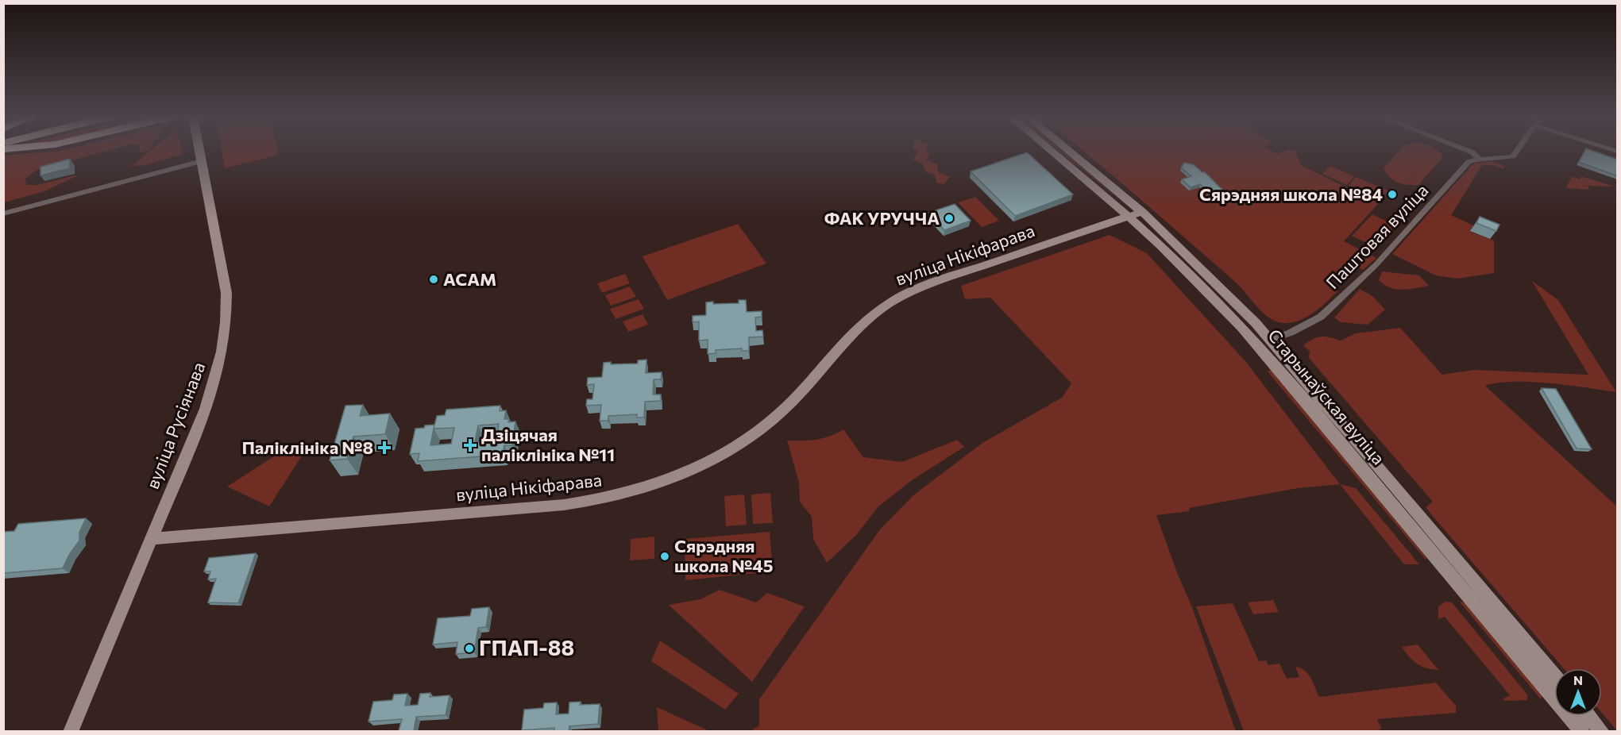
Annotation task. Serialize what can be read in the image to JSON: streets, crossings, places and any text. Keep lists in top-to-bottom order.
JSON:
{
  "streets": {
    "main road": ["вуліца Нікіфарава", "Старынаўская вуліца", "вуліца Русіянава"],
    "street": ["Паштовая вуліца"]
  },
  "crossings": [
    ["Паштовая вуліца", "Старынаўская вуліца"],
    ["вуліца Нікіфарава", "Старынаўская вуліца"],
    ["вуліца Нікіфарава", "вуліца Русіянава"]
  ],
  "places": {
    "other": [
      "Сярэдняя школа №84",
      "ФАК УРУЧЧА",
      "АСАМ",
      "Сярэдняя школа №45",
      "ГПАП-88"
    ],
    "health": ["Дзіцячая паліклініка №11", "Паліклініка №8"]
  },
  "north": "top"
}
